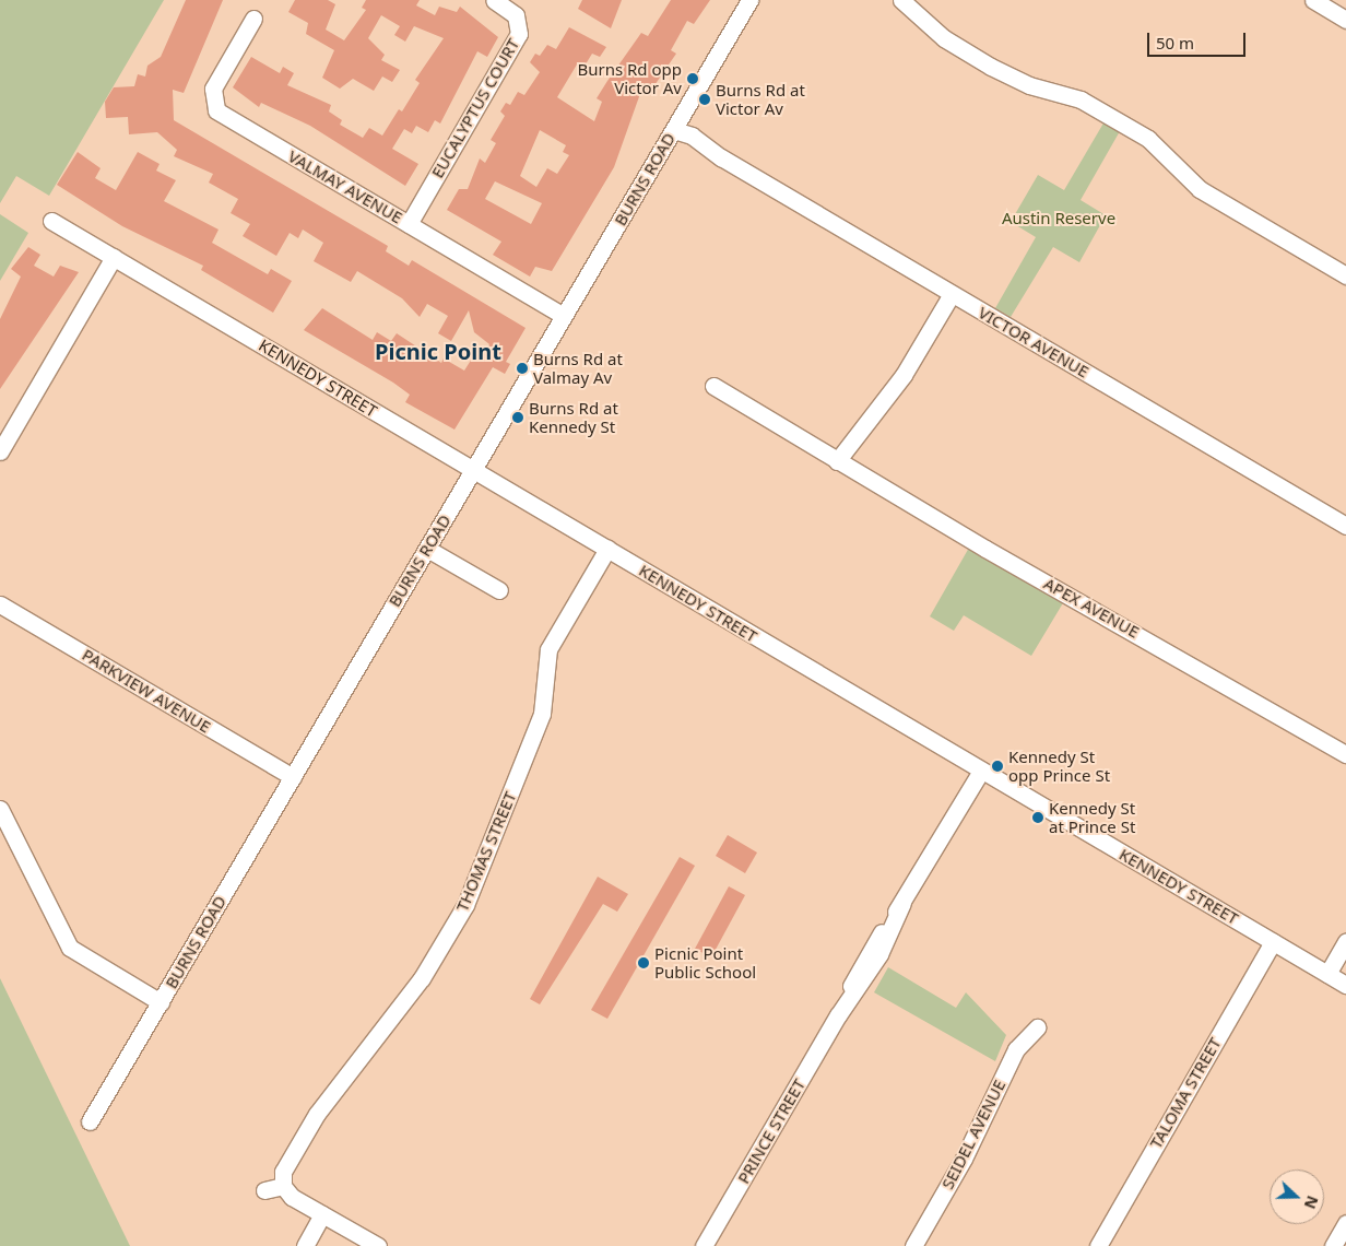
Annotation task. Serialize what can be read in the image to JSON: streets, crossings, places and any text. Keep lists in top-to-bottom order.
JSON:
{
  "streets": {
    "street": [
      "EUCALYPTUS COURT",
      "BURNS ROAD",
      "VALMAY AVENUE",
      "VICTOR AVENUE",
      "KENNEDY STREET",
      "APEX AVENUE",
      "PARKVIEW AVENUE",
      "THOMAS STREET",
      "TALOMA STREET",
      "PRINCE STREET",
      "SEIDEL AVENUE"
    ]
  },
  "crossings": [
    ["EUCALYPTUS COURT", "VALMAY AVENUE"],
    ["BURNS ROAD", "VALMAY AVENUE"],
    ["BURNS ROAD", "VICTOR AVENUE"],
    ["BURNS ROAD", "KENNEDY STREET"],
    ["BURNS ROAD", "PARKVIEW AVENUE"],
    ["KENNEDY STREET", "THOMAS STREET"],
    ["KENNEDY STREET", "TALOMA STREET"],
    ["KENNEDY STREET", "PRINCE STREET"]
  ],
  "districts": ["Picnic Point"],
  "parks": ["Austin Reserve"],
  "places": [
    "Burns Rd opp Victor Av",
    "Burns Rd at Victor Av",
    "Burns Rd at Valmay Av",
    "Burns Rd at Kennedy St",
    "Kennedy St opp Prince St",
    "Kennedy St at Prince St",
    "Picnic Point Public School"
  ],
  "scale_bar": "50 m",
  "north": "right"
}
